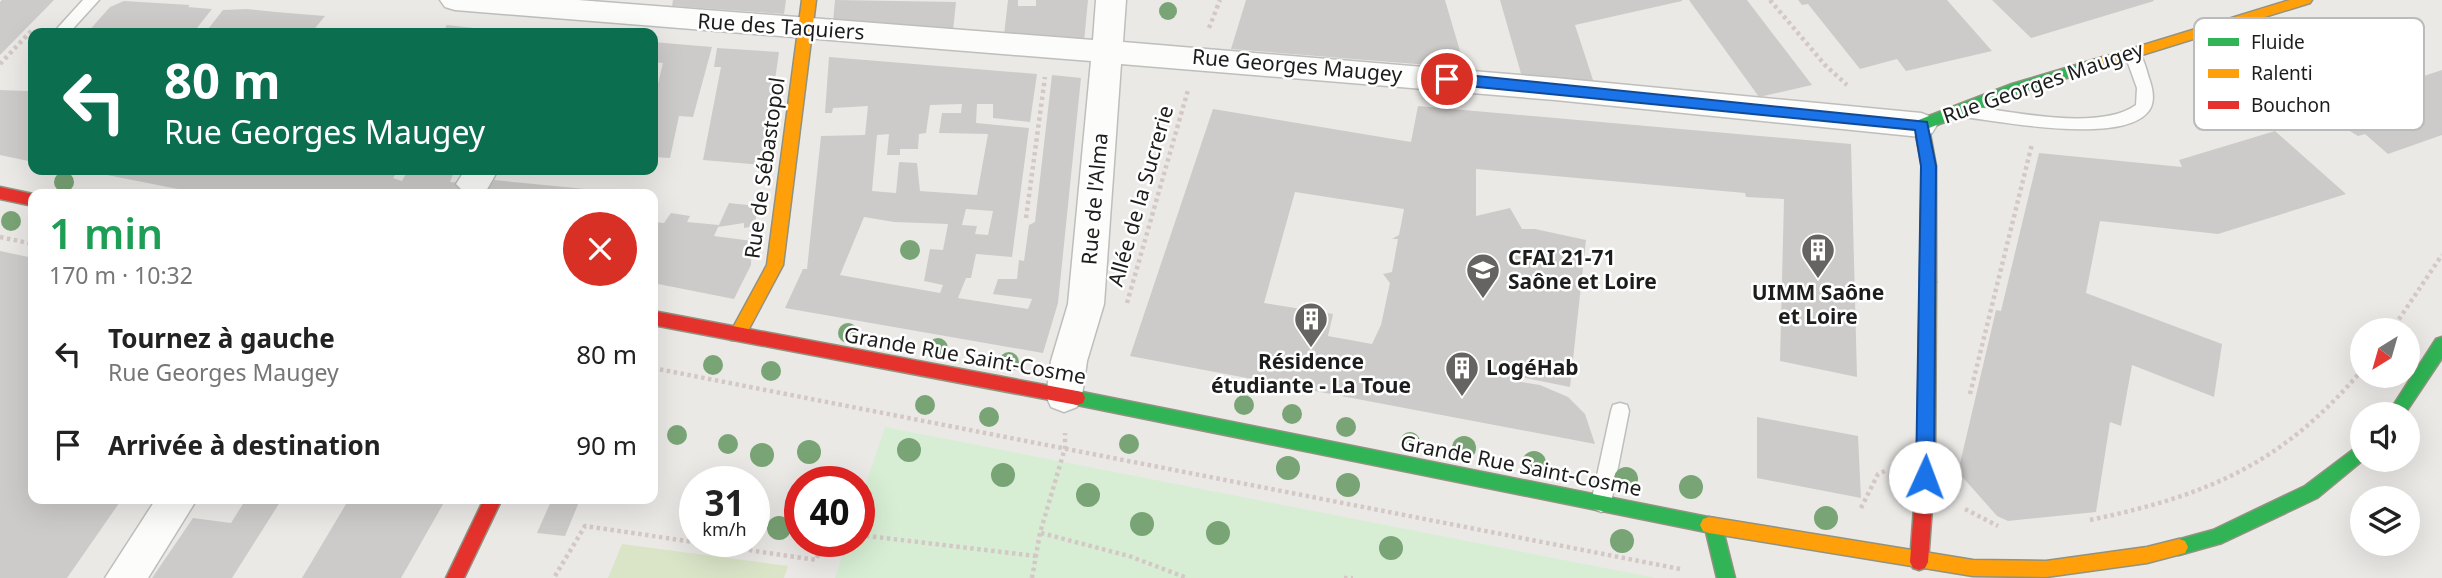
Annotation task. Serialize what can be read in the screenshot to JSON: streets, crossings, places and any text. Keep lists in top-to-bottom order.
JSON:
{
  "streets": {
    "main road": ["Rue Georges Maugey", "Rue de Sébastopol", "Grande Rue Saint-Cosme"],
    "street": ["Rue des Taquiers", "Rue de l'Alma"],
    "path": ["Allée de la Sucrerie"]
  },
  "crossings": [
    ["Rue des Taquiers", "Rue Georges Maugey"],
    ["Rue des Taquiers", "Rue de Sébastopol"],
    ["Rue des Taquiers", "Rue de l'Alma"],
    ["Rue Georges Maugey", "Allée de la Sucrerie"],
    ["Rue Georges Maugey", "Rue de l'Alma"],
    ["Rue de Sébastopol", "Grande Rue Saint-Cosme"],
    ["Rue de l'Alma", "Grande Rue Saint-Cosme"]
  ],
  "places": {
    "building": ["UIMM Saône et Loire", "Résidence étudiante - La Toue", "LogéHab"],
    "school or university": ["CFAI 21-71 Saône et Loire"]
  },
  "legend": ["Fluide", "Ralenti", "Bouchon"],
  "north": "bottom left",
  "page": {
    "turn": ["80 m", "Rue Georges Maugey"],
    "heading": ["1 min", "170 m · 10:32"],
    "list": [
      {
        "name": "Tournez à gauche",
        "note": "Rue Georges Maugey",
        "value": "80 m"
      },
      {
        "name": "Arrivée à destination",
        "value": "90 m"
      }
    ],
    "speed": "31 km/h",
    "limit": "40"
  }
}
